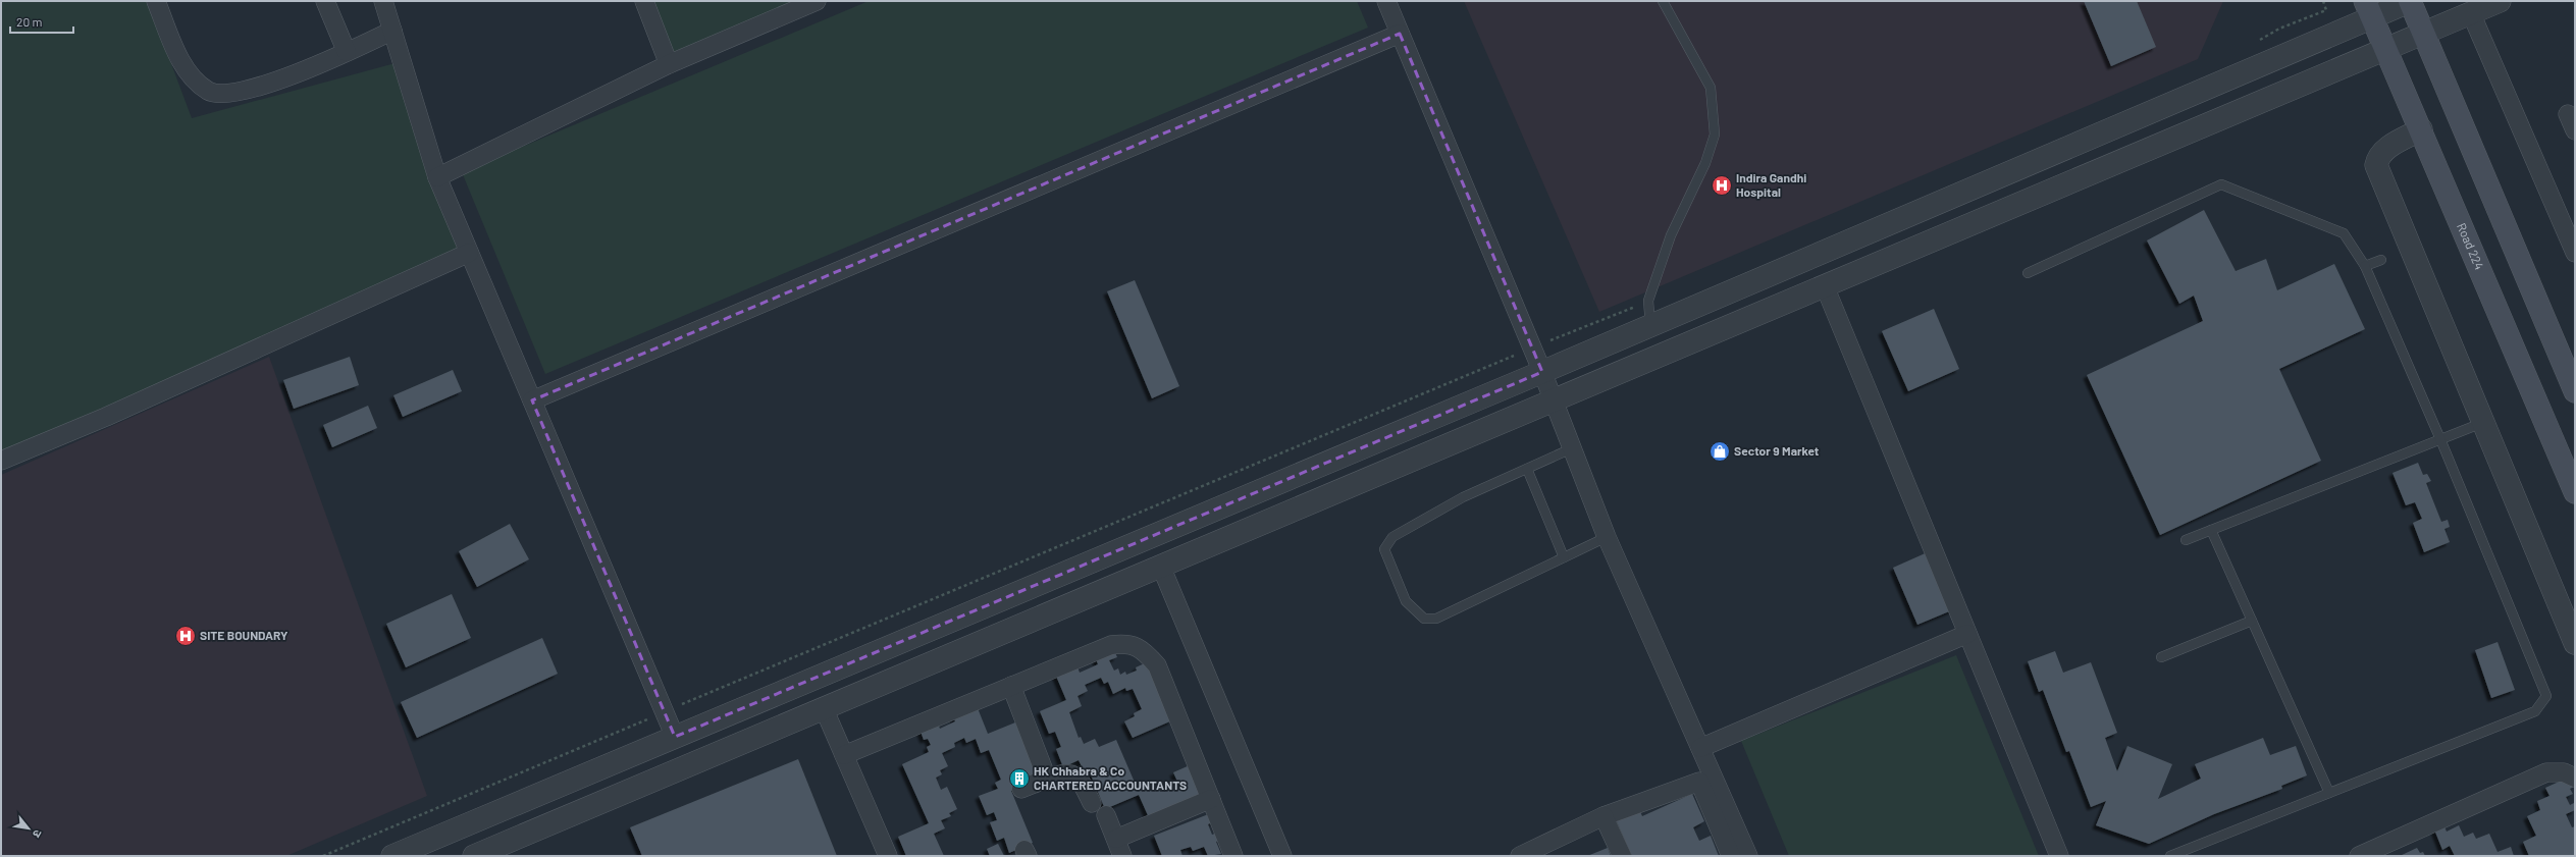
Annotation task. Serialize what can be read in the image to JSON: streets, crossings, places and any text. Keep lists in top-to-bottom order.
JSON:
{
  "streets": {
    "main road": ["Road 224"]
  },
  "places": {
    "hospital": ["Indira Gandhi Hospital", "SITE BOUNDARY"],
    "shop": ["Sector 9 Market"],
    "building": ["HK Chhabra & Co CHARTERED ACCOUNTANTS"]
  },
  "scale_bar": "20 m",
  "north": "bottom right"
}
